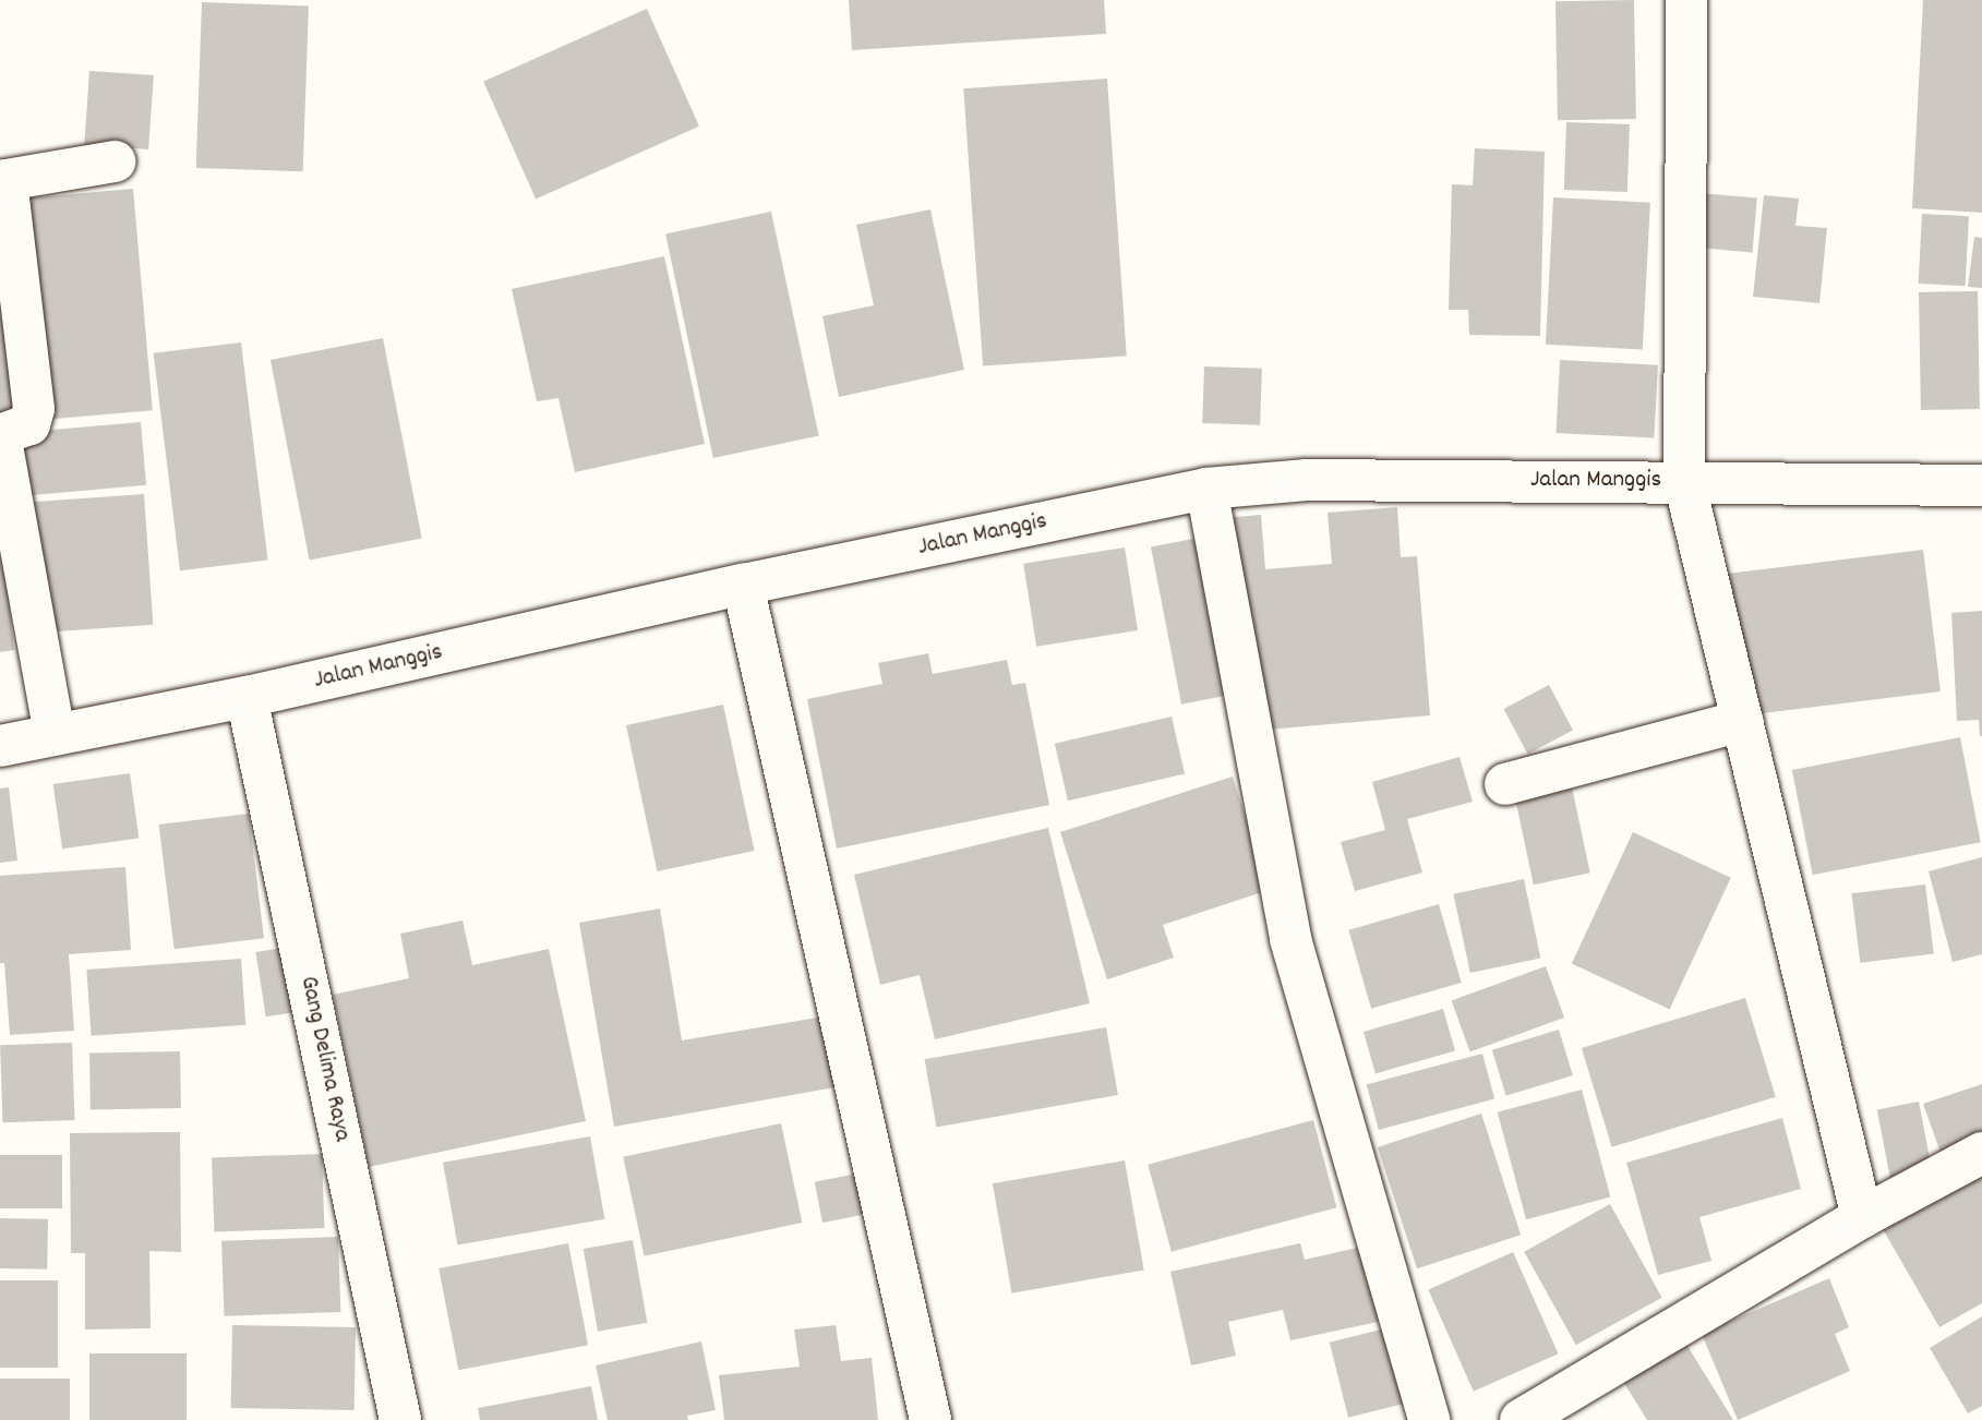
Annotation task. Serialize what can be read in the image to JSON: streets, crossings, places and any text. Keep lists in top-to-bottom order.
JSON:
{
  "streets": {
    "street": ["Jalan Manggis", "Gang Delima Raya"]
  },
  "crossings": [
    ["Jalan Manggis", "Gang Delima Raya"]
  ]
}
